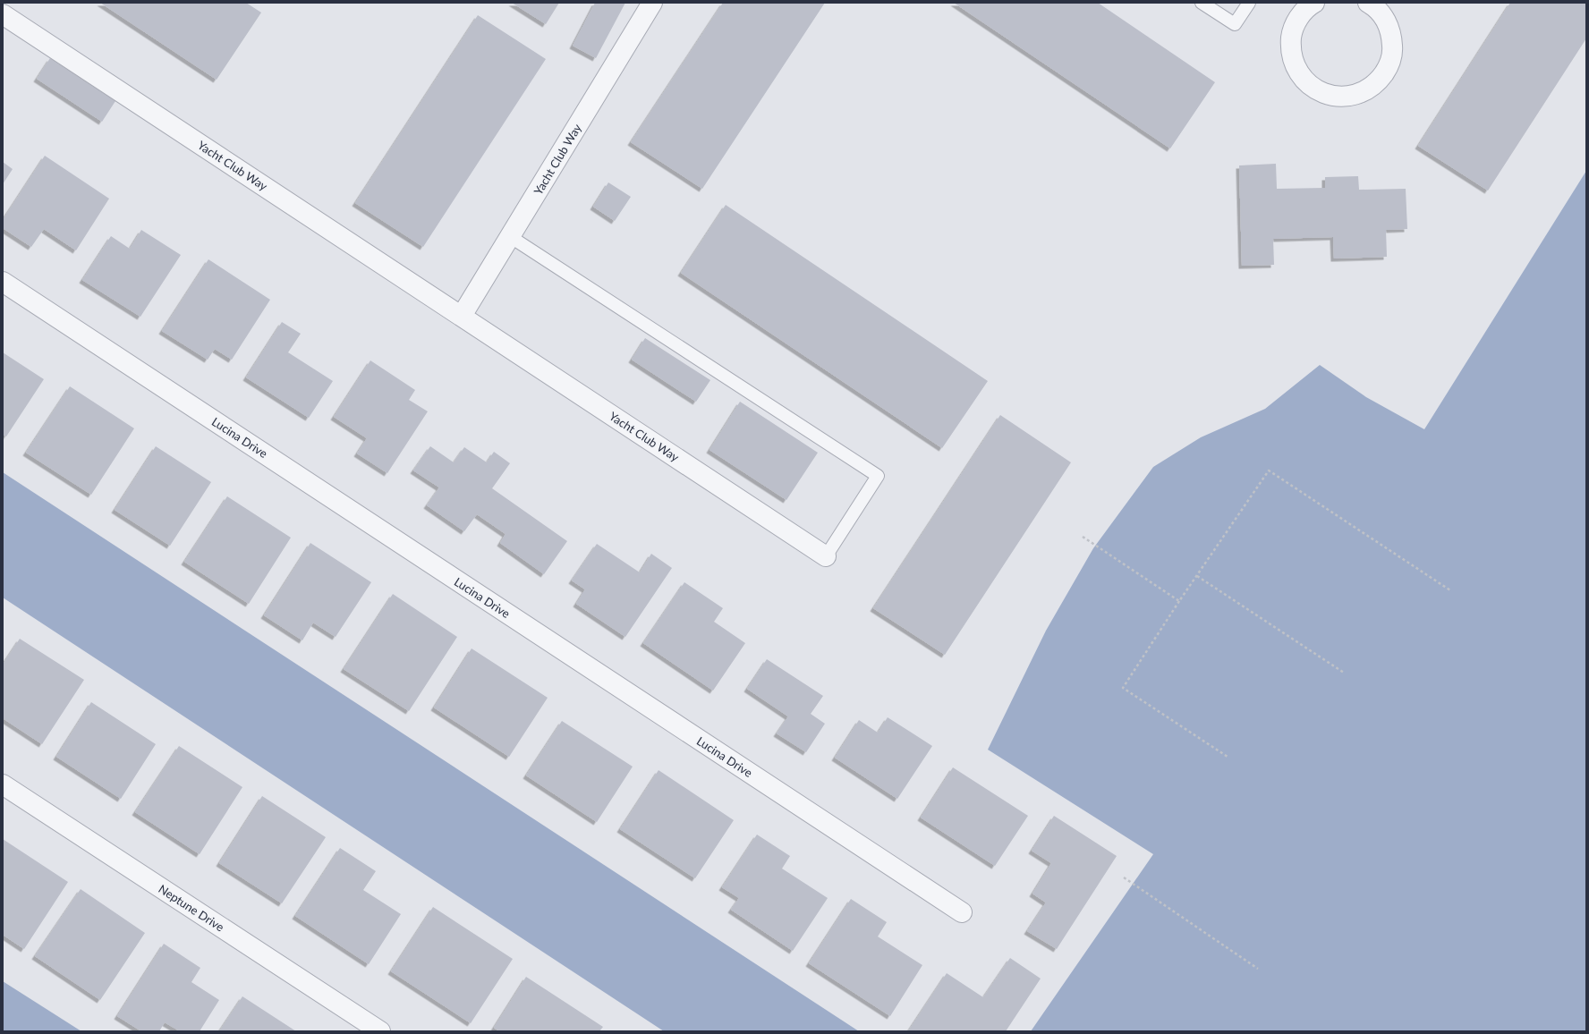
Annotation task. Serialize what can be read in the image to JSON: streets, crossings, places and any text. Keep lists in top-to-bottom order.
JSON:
{
  "streets": {
    "street": ["Yacht Club Way", "Lucina Drive", "Neptune Drive"]
  }
}
